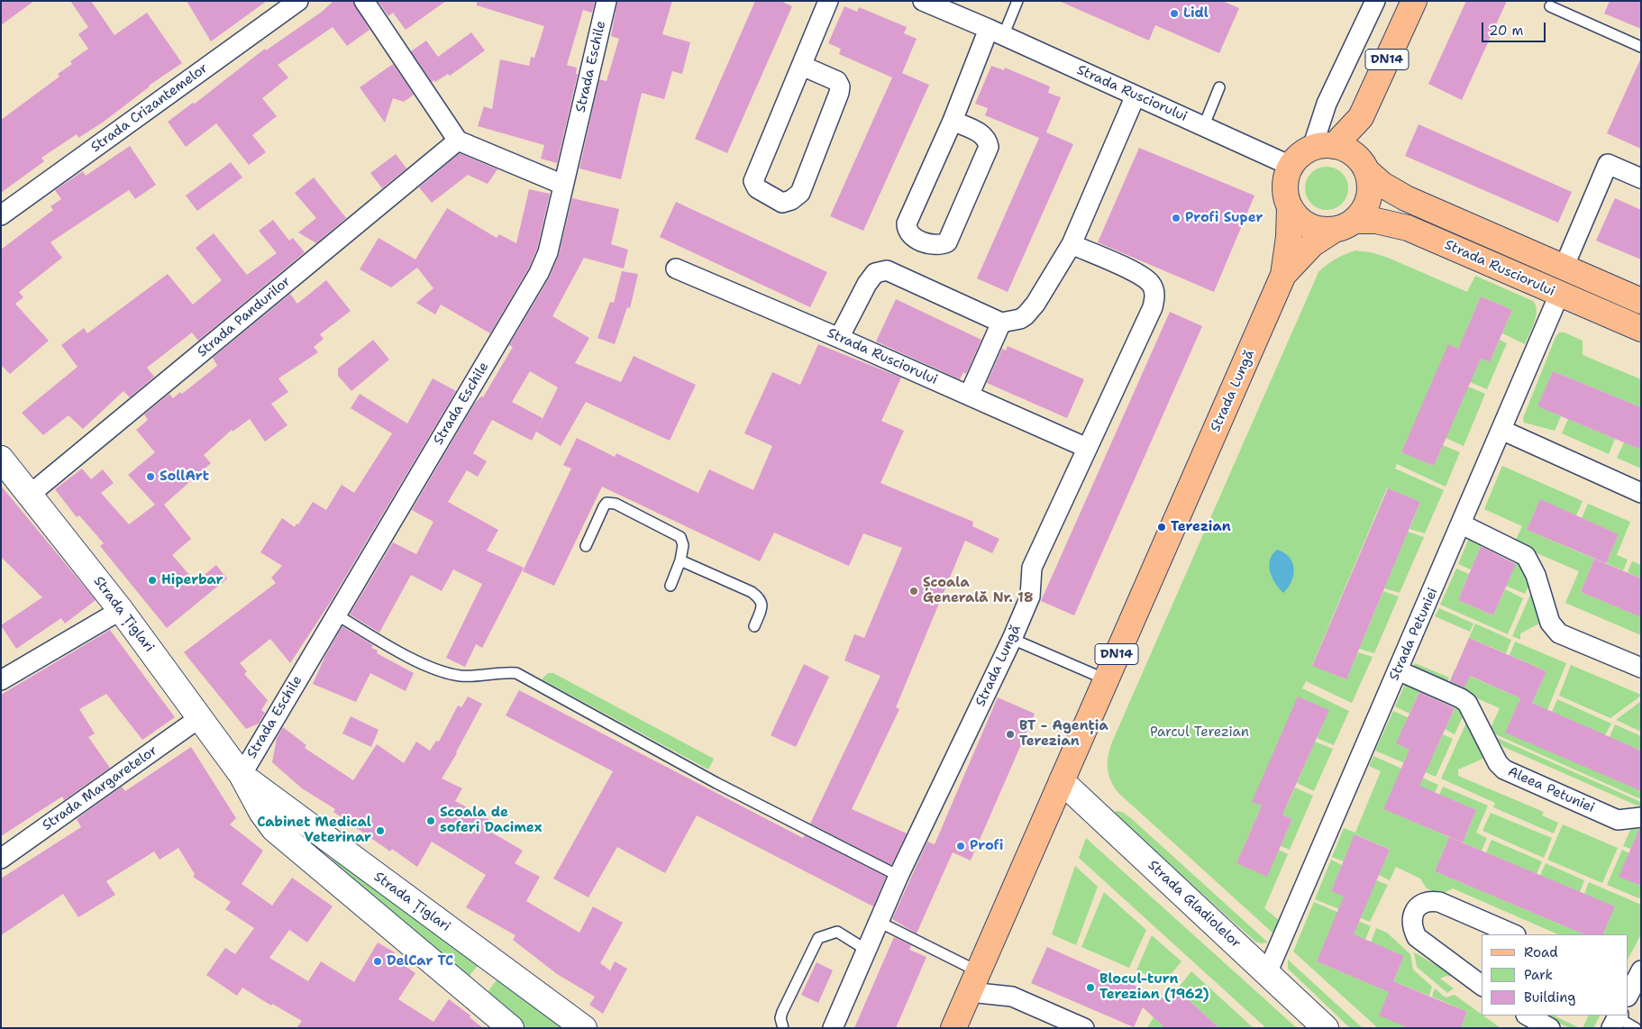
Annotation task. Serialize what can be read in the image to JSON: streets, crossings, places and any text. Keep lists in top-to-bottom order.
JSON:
{
  "streets": {
    "main road": ["DN14", "Strada Rusciorului", "Strada Lungă"],
    "street": [
      "Strada Eschile",
      "Strada Crizantemelor",
      "Strada Pandurilor",
      "Strada Țiglari",
      "Strada Petuniei",
      "Strada Margaretelor",
      "Aleea Petuniei",
      "Strada Gladiolelor"
    ]
  },
  "crossings": [
    ["DN14", "Strada Rusciorului"],
    ["DN14", "Strada Lungă"],
    ["Strada Eschile", "Strada Țiglari"],
    ["Strada Rusciorului", "Strada Lungă"],
    ["Strada Rusciorului", "Strada Petuniei"],
    ["Strada Pandurilor", "Strada Țiglari"],
    ["Strada Lungă", "Strada Gladiolelor"],
    ["Strada Țiglari", "Strada Margaretelor"],
    ["Strada Petuniei", "Aleea Petuniei"],
    ["Strada Petuniei", "Strada Gladiolelor"]
  ],
  "parks": ["Parcul Terezian"],
  "places": [
    "Lidl",
    "Profi Super",
    "SollArt",
    "Terezian",
    "Hiperbar",
    "Școala Generală Nr. 18",
    "BT - Agenția Terezian",
    "Scoala de soferi Dacimex",
    "Cabinet Medical Veterinar",
    "Profi",
    "DelCar TC",
    "Blocul-turn Terezian (1962)"
  ],
  "legend": ["Road", "Park", "Building"],
  "scale_bar": "20 m"
}
